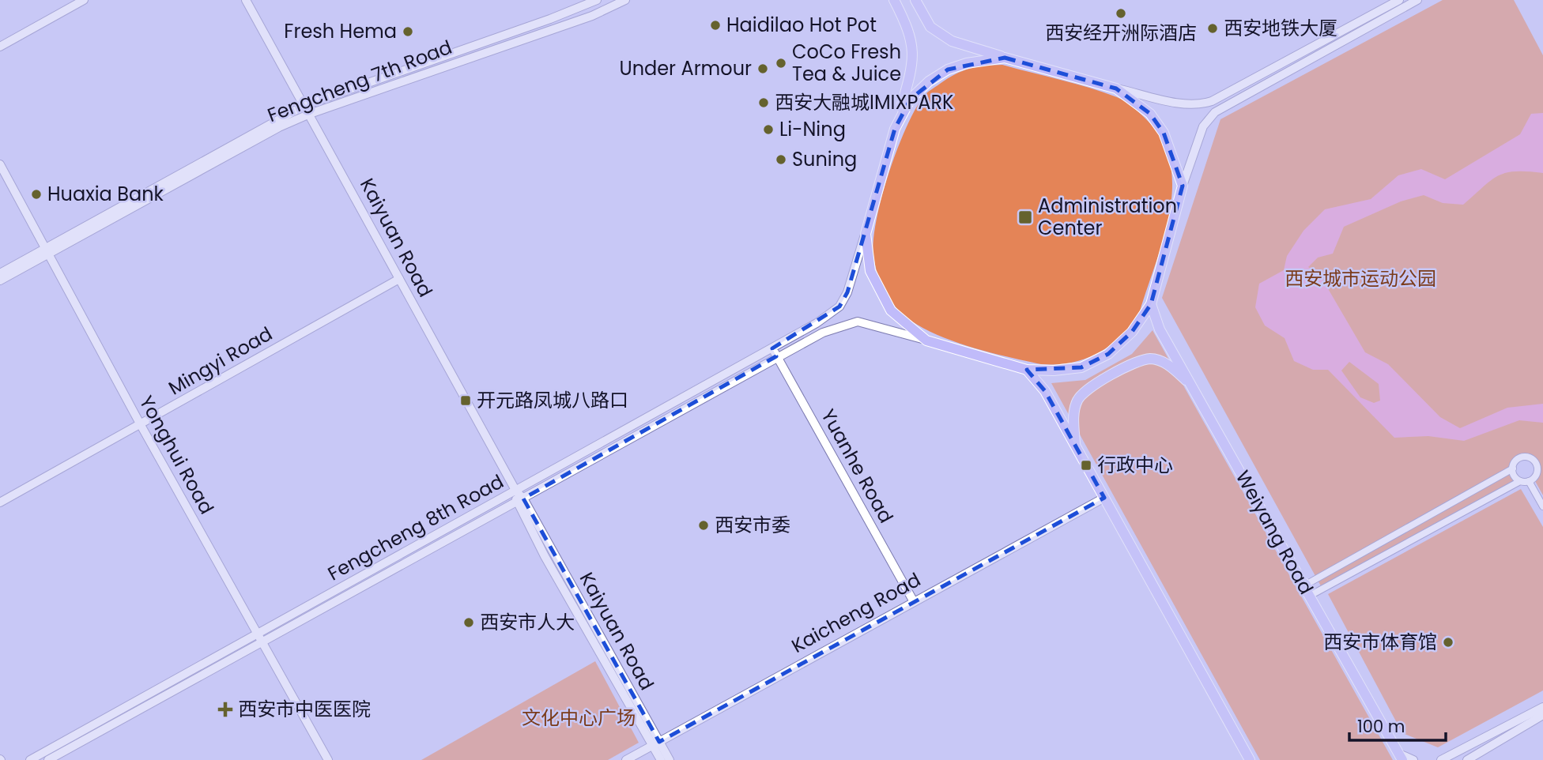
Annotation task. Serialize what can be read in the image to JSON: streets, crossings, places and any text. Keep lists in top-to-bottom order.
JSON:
{
  "streets": {
    "main road": ["Weiyang Road"],
    "street": [
      "Fengcheng 7th Road",
      "Kaiyuan Road",
      "Mingyi Road",
      "Yonghui Road",
      "Yuanhe Road",
      "Fengcheng 8th Road",
      "Kaicheng Road"
    ]
  },
  "crossings": [
    ["Fengcheng 7th Road", "Kaiyuan Road"],
    ["Fengcheng 7th Road", "Yonghui Road"],
    ["Kaiyuan Road", "Mingyi Road"],
    ["Kaiyuan Road", "Fengcheng 8th Road"],
    ["Kaiyuan Road", "Kaicheng Road"],
    ["Mingyi Road", "Yonghui Road"],
    ["Yonghui Road", "Fengcheng 8th Road"],
    ["Yuanhe Road", "Fengcheng 8th Road"],
    ["Yuanhe Road", "Kaicheng Road"]
  ],
  "parks": ["西安城市运动公园", "文化中心广场"],
  "places": {
    "other": [
      "西安经开洲际酒店",
      "Haidilao Hot Pot",
      "西安地铁大厦",
      "Fresh Hema",
      "CoCo Fresh Tea & Juice",
      "Under Armour",
      "西安大融城IMIXPARK",
      "Li-Ning",
      "Suning",
      "Huaxia Bank",
      "西安市委",
      "西安市人大",
      "西安市体育馆"
    ],
    "transit": ["Administration Center", "开元路凤城八路口", "行政中心"],
    "health": ["西安市中医医院"]
  },
  "scale_bar": "100 m"
}
